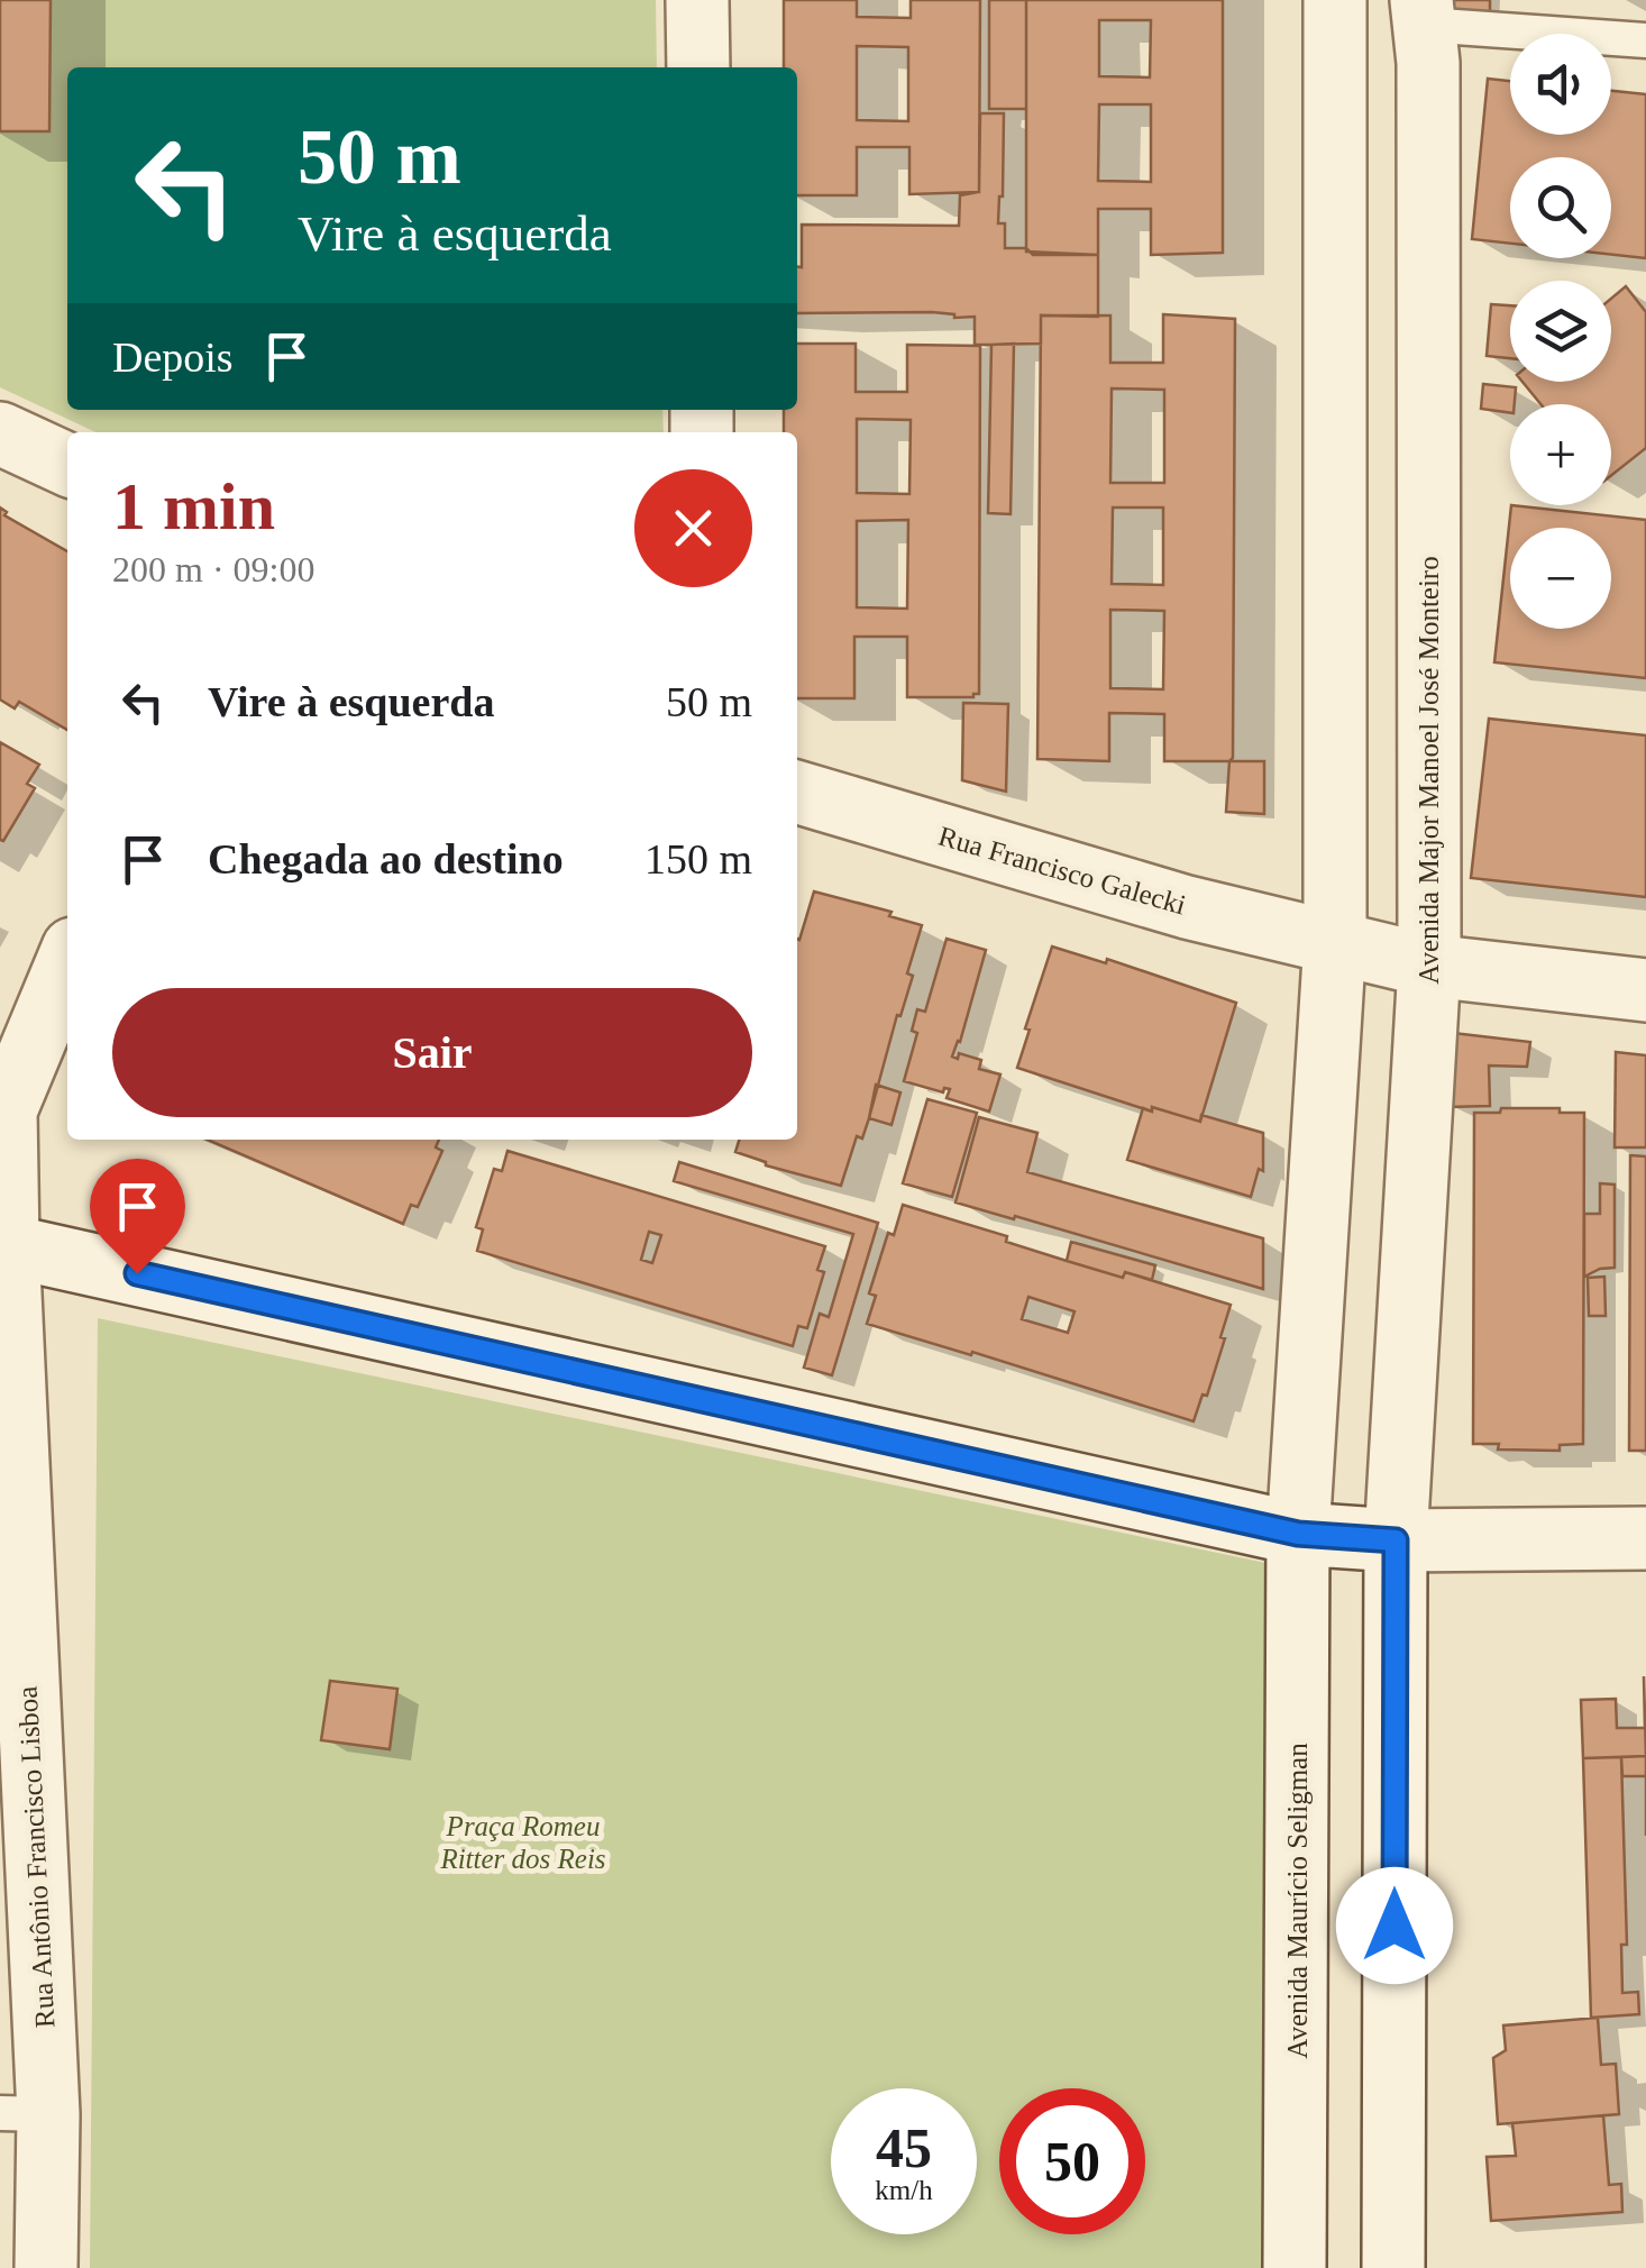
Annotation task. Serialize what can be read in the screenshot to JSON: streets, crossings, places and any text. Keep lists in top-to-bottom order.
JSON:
{
  "streets": {
    "street": [
      "Avenida Major Manoel José Monteiro",
      "Rua Francisco Galecki",
      "Rua Antônio Francisco Lisboa",
      "Avenida Maurício Seligman"
    ]
  },
  "crossings": [
    ["Avenida Major Manoel José Monteiro", "Rua Francisco Galecki"]
  ],
  "parks": ["Praça Romeu Ritter dos Reis"],
  "page": {
    "map_buttons": ["+", "−"],
    "turn": ["50 m", "Vire à esquerda"],
    "then": "Depois",
    "heading": ["1 min", "200 m · 09:00"],
    "list": [
      {
        "name": "Vire à esquerda",
        "value": "50 m"
      },
      {
        "name": "Chegada ao destino",
        "value": "150 m"
      }
    ],
    "buttons": "Sair",
    "speed": "45 km/h",
    "limit": "50"
  }
}
